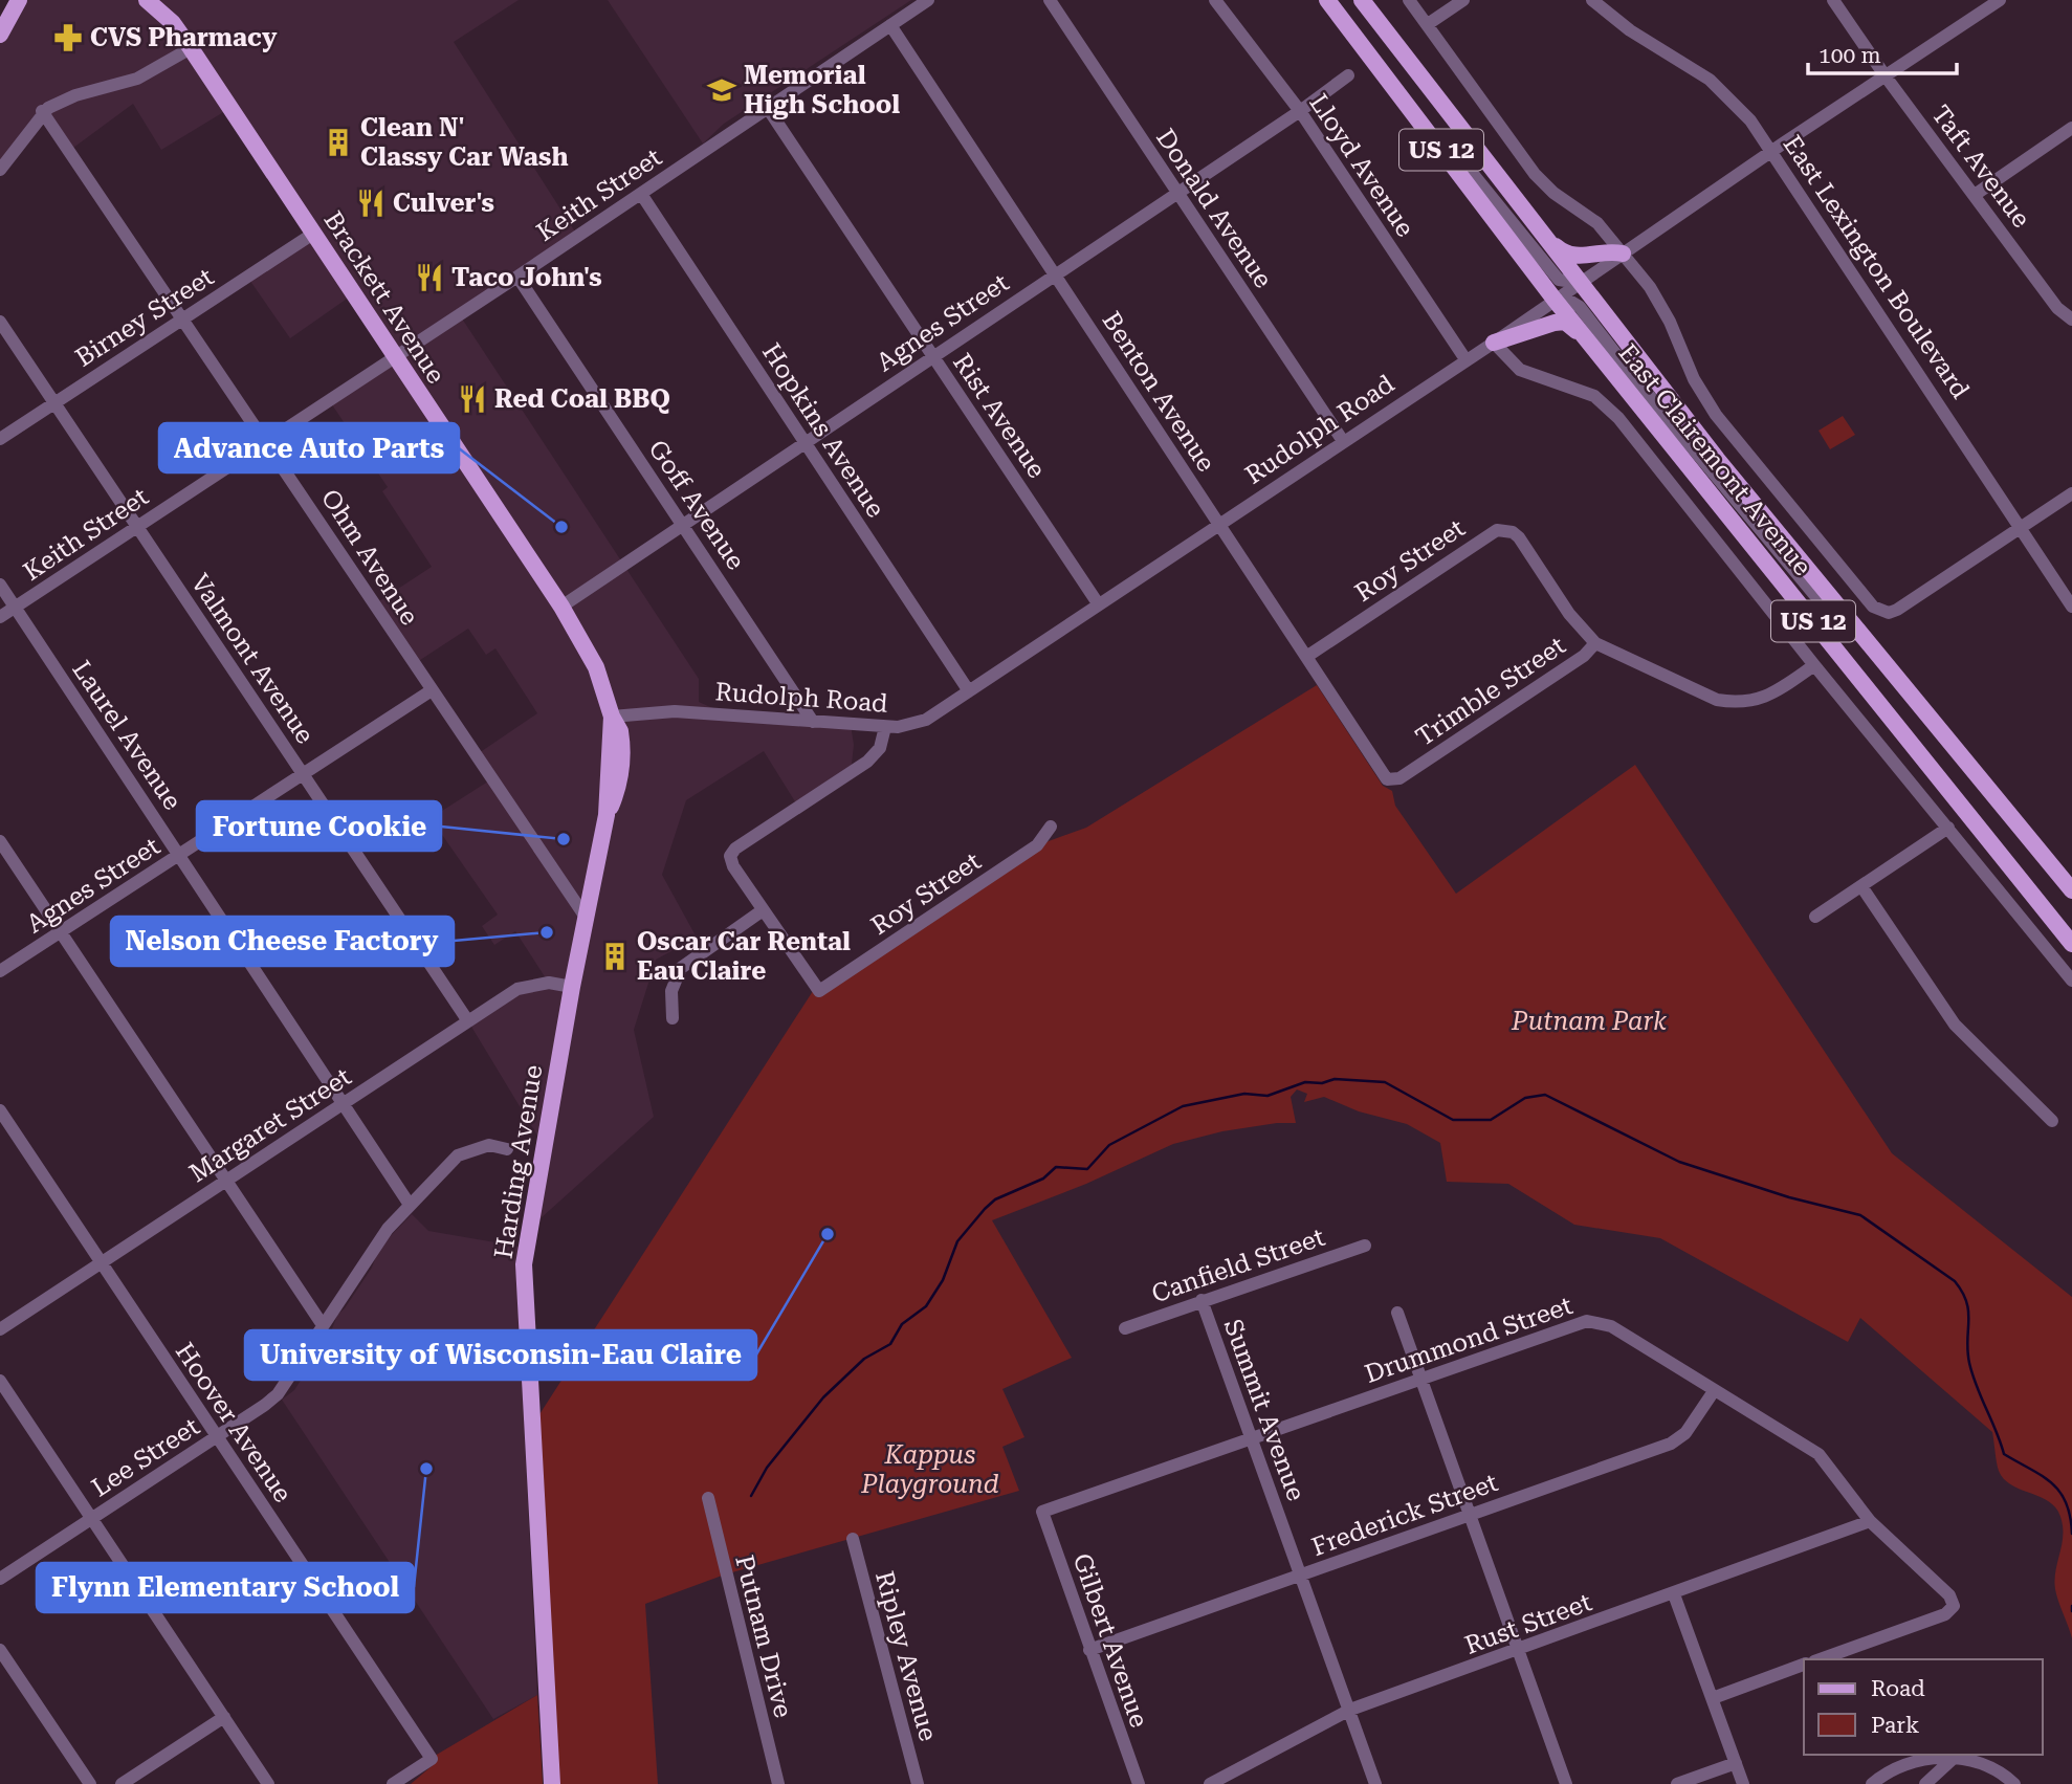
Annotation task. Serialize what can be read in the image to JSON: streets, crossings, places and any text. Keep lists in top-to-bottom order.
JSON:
{
  "streets": {
    "main road": [
      "US 12",
      "Brackett Avenue",
      "East Clairemont Avenue",
      "Harding Avenue"
    ],
    "street": [
      "Lloyd Avenue",
      "Taft Avenue",
      "Keith Street",
      "Donald Avenue",
      "East Lexington Boulevard",
      "Birney Street",
      "Agnes Street",
      "Benton Avenue",
      "Rist Avenue",
      "Rudolph Road",
      "Hopkins Avenue",
      "Goff Avenue",
      "Ohm Avenue",
      "Roy Street",
      "Valmont Avenue",
      "Trimble Street",
      "Laurel Avenue",
      "Margaret Street",
      "Canfield Street",
      "Drummond Street",
      "Summit Avenue",
      "Hoover Avenue",
      "Lee Street",
      "Frederick Street",
      "Rust Street",
      "Putnam Drive",
      "Gilbert Avenue",
      "Ripley Avenue"
    ]
  },
  "crossings": [
    ["Lloyd Avenue", "Agnes Street"],
    ["Lloyd Avenue", "Rudolph Road"],
    ["Taft Avenue", "Rudolph Road"],
    ["Keith Street", "Brackett Avenue"],
    ["Keith Street", "Benton Avenue"],
    ["Keith Street", "Rist Avenue"],
    ["Keith Street", "Hopkins Avenue"],
    ["Keith Street", "Goff Avenue"],
    ["Keith Street", "Ohm Avenue"],
    ["Keith Street", "Valmont Avenue"],
    ["Keith Street", "Laurel Avenue"],
    ["Donald Avenue", "Agnes Street"],
    ["Donald Avenue", "Rudolph Road"],
    ["East Lexington Boulevard", "Rudolph Road"],
    ["Brackett Avenue", "Birney Street"],
    ["Brackett Avenue", "Agnes Street"],
    ["Brackett Avenue", "Rudolph Road"],
    ["Brackett Avenue", "Harding Avenue"],
    ["Birney Street", "Ohm Avenue"],
    ["Birney Street", "Valmont Avenue"],
    ["Agnes Street", "Benton Avenue"],
    ["Agnes Street", "Rist Avenue"],
    ["Agnes Street", "Hopkins Avenue"],
    ["Agnes Street", "Goff Avenue"],
    ["Agnes Street", "Ohm Avenue"],
    ["Agnes Street", "Valmont Avenue"],
    ["Agnes Street", "Laurel Avenue"],
    ["Benton Avenue", "Rudolph Road"],
    ["Benton Avenue", "Roy Street"],
    ["Benton Avenue", "Trimble Street"],
    ["Rist Avenue", "Rudolph Road"],
    ["Rudolph Road", "Hopkins Avenue"],
    ["Rudolph Road", "East Clairemont Avenue"],
    ["Rudolph Road", "Goff Avenue"],
    ["Rudolph Road", "Harding Avenue"],
    ["Ohm Avenue", "Harding Avenue"],
    ["Roy Street", "Trimble Street"],
    ["Valmont Avenue", "Margaret Street"],
    ["Laurel Avenue", "Margaret Street"],
    ["Laurel Avenue", "Lee Street"],
    ["Margaret Street", "Harding Avenue"],
    ["Margaret Street", "Hoover Avenue"],
    ["Canfield Street", "Summit Avenue"],
    ["Drummond Street", "Summit Avenue"],
    ["Drummond Street", "Frederick Street"],
    ["Drummond Street", "Rust Street"],
    ["Drummond Street", "Gilbert Avenue"],
    ["Summit Avenue", "Frederick Street"],
    ["Summit Avenue", "Rust Street"],
    ["Hoover Avenue", "Lee Street"],
    ["Frederick Street", "Gilbert Avenue"]
  ],
  "parks": ["Putnam Park", "Kappus Playground"],
  "places": {
    "pharmacy": ["CVS Pharmacy"],
    "school or university": ["Memorial High School"],
    "building": ["Clean N' Classy Car Wash", "Oscar Car Rental Eau Claire"],
    "restaurant": ["Culver's", "Taco John's", "Red Coal BBQ"],
    "other": [
      "Advance Auto Parts",
      "Fortune Cookie",
      "Nelson Cheese Factory",
      "University of Wisconsin-Eau Claire",
      "Flynn Elementary School"
    ]
  },
  "legend": ["Road", "Park"],
  "scale_bar": "100 m"
}
